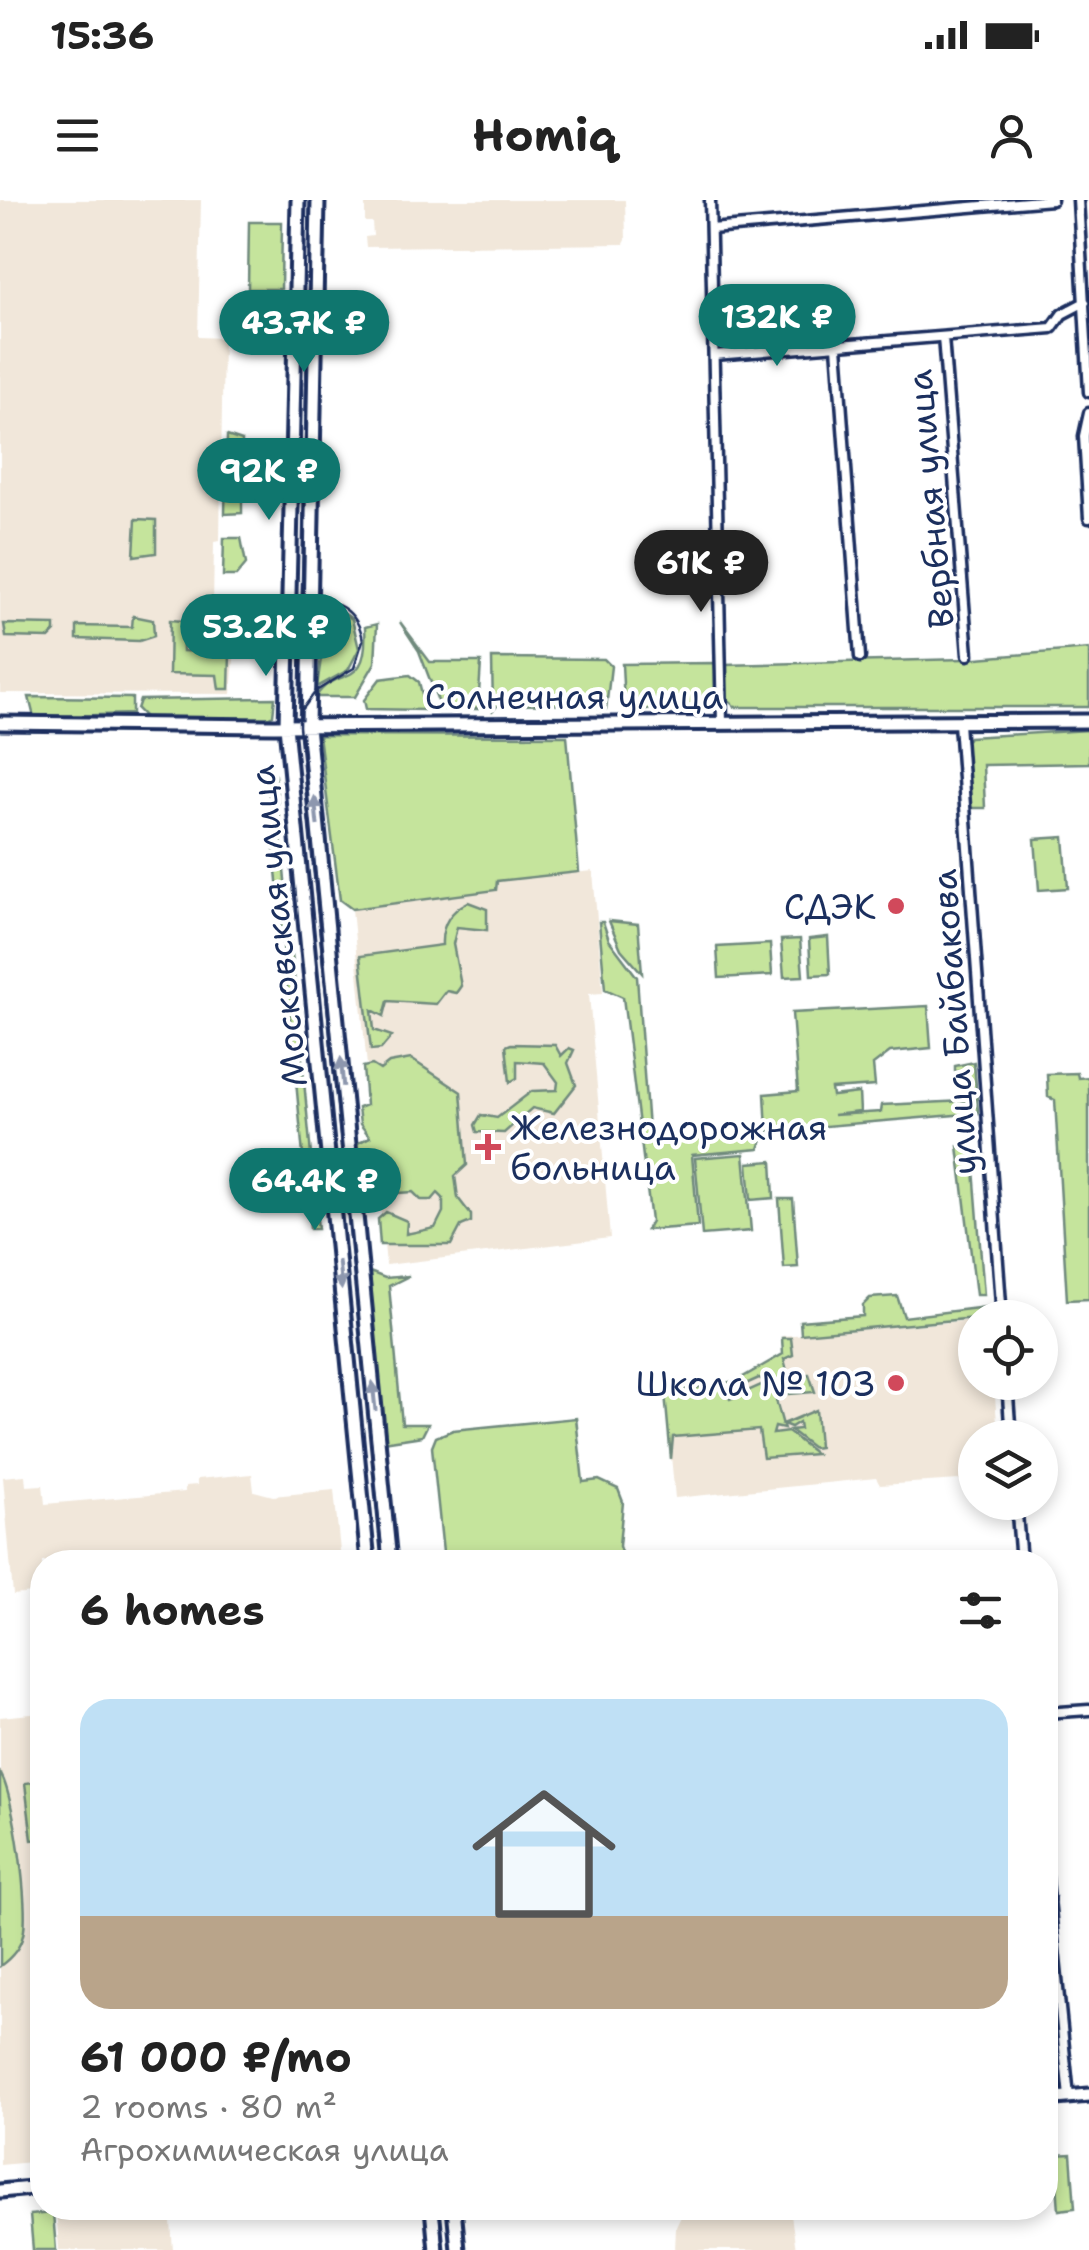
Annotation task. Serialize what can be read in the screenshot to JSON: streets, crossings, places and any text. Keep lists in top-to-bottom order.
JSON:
{
  "streets": {
    "street": [
      "Вербная улица",
      "Солнечная улица",
      "Московская улица",
      "улица Байбакова"
    ]
  },
  "crossings": [
    ["Солнечная улица", "Московская улица"],
    ["Солнечная улица", "улица Байбакова"]
  ],
  "places": {
    "other": ["СДЭК", "Школа № 103"],
    "health": ["Железнодорожная больница"]
  },
  "page": {
    "status": "15:36",
    "header": "Homiq",
    "price": [
      "132K ₽",
      "43.7K ₽",
      "92K ₽",
      "61K ₽",
      "53.2K ₽",
      "64.4K ₽"
    ],
    "heading": "6 homes",
    "list": [
      {
        "name": "61 000 ₽/mo",
        "note": "2 rooms · 80 m² · Агрохимическая улица"
      }
    ]
  }
}
